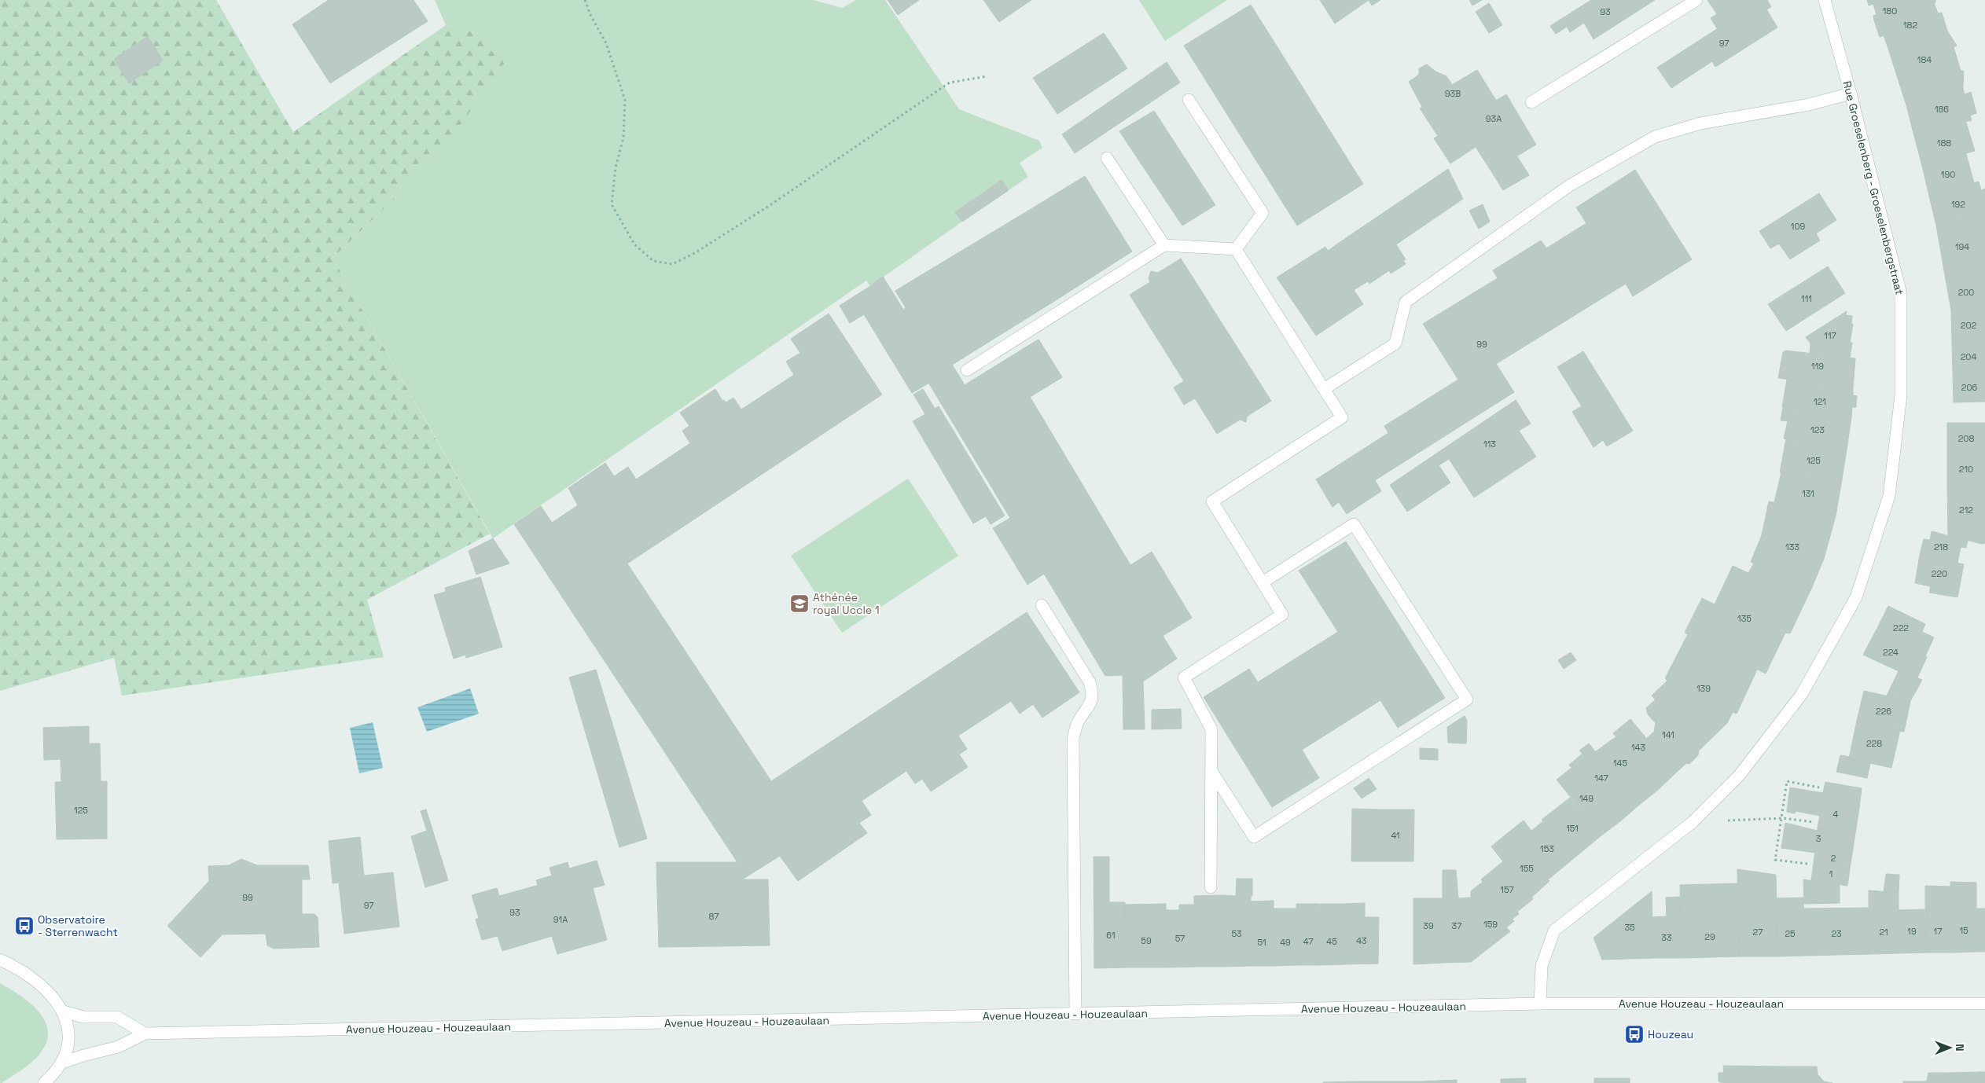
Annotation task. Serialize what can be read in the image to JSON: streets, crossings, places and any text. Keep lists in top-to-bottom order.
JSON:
{
  "streets": {
    "street": ["Rue Groeselenberg - Groeselenbergstraat", "Avenue Houzeau - Houzeaulaan"]
  },
  "crossings": [
    ["Rue Groeselenberg - Groeselenbergstraat", "Avenue Houzeau - Houzeaulaan"]
  ],
  "places": {
    "school or university": ["Athénée royal Uccle 1"],
    "bus stop": ["Observatoire - Sterrenwacht", "Houzeau"]
  },
  "house_numbers": [
    "180",
    "93",
    "182",
    "97",
    "184",
    "93B",
    "186",
    "93A",
    "188",
    "190",
    "192",
    "109",
    "194",
    "200",
    "111",
    "202",
    "117",
    "99",
    "204",
    "119",
    "206",
    "121",
    "123",
    "208",
    "113",
    "125",
    "210",
    "131",
    "212",
    "133",
    "218",
    "220",
    "135",
    "222",
    "224",
    "139",
    "226",
    "141",
    "228",
    "143",
    "145",
    "147",
    "149",
    "125",
    "4",
    "151",
    "41",
    "3",
    "153",
    "2",
    "155",
    "1",
    "157",
    "99",
    "97",
    "93",
    "87",
    "91A",
    "159",
    "39",
    "37",
    "35",
    "15",
    "19",
    "17",
    "27",
    "21",
    "53",
    "25",
    "23",
    "61",
    "29",
    "33",
    "57",
    "59",
    "43",
    "47",
    "45",
    "51",
    "49"
  ],
  "north": "right"
}
